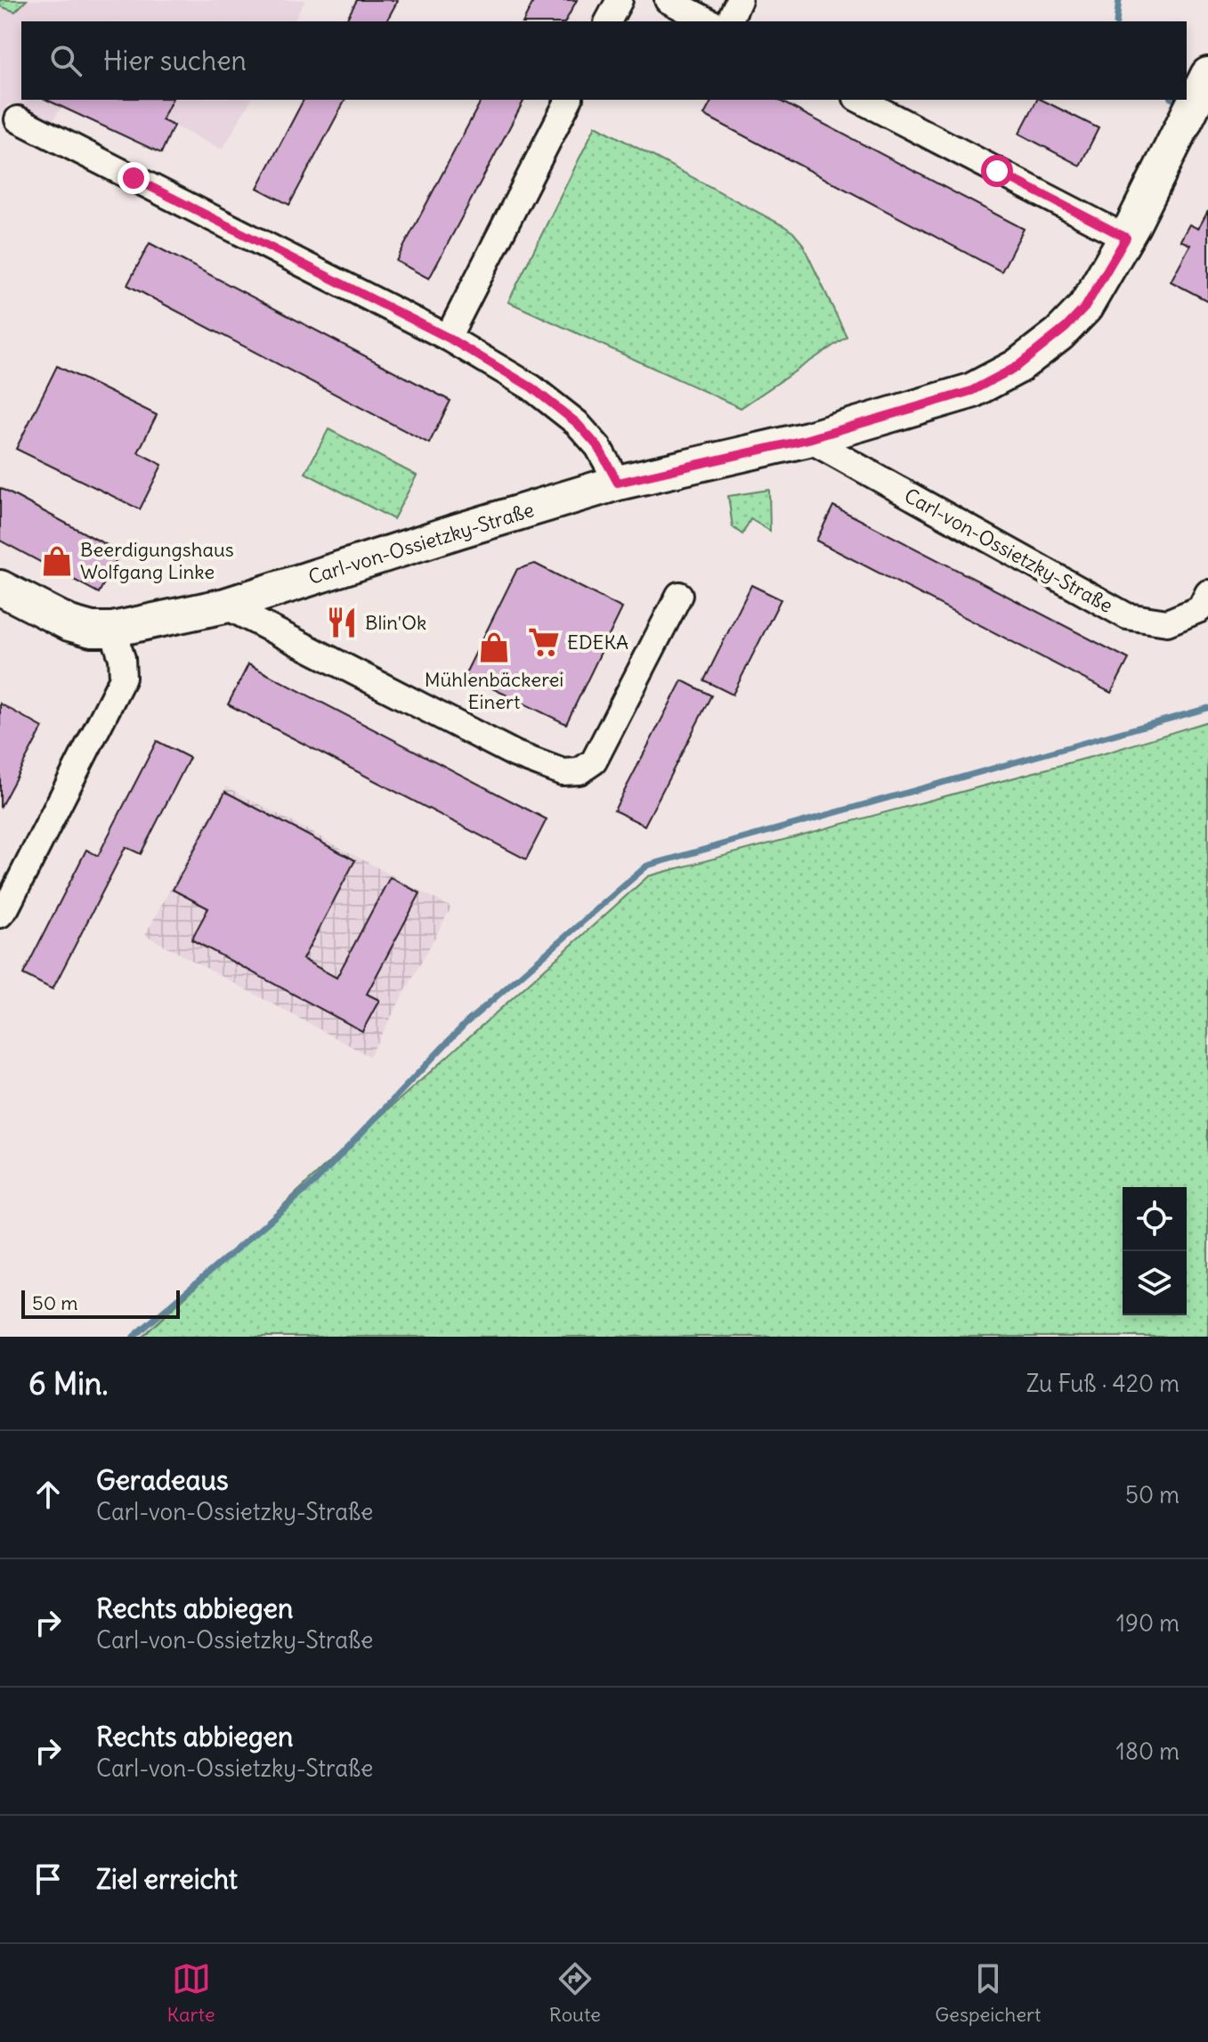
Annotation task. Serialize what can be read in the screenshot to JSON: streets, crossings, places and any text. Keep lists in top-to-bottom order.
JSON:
{
  "streets": {
    "street": ["Carl-von-Ossietzky-Straße"]
  },
  "places": {
    "shop": ["Beerdigungshaus Wolfgang Linke", "Mühlenbäckerei Einert"],
    "restaurant": ["Blin'Ok"],
    "supermarket": ["EDEKA"]
  },
  "scale_bar": "50 m",
  "page": {
    "search": "Hier suchen",
    "scale": "50 m",
    "heading": ["6 Min.", "Zu Fuß · 420 m"],
    "list": [
      ["Geradeaus", "Carl-von-Ossietzky-Straße", "50 m"],
      ["Rechts abbiegen", "Carl-von-Ossietzky-Straße", "190 m"],
      ["Rechts abbiegen", "Carl-von-Ossietzky-Straße", "180 m"],
      "Ziel erreicht"
    ],
    "nav": ["Karte", "Route", "Gespeichert"]
  }
}
